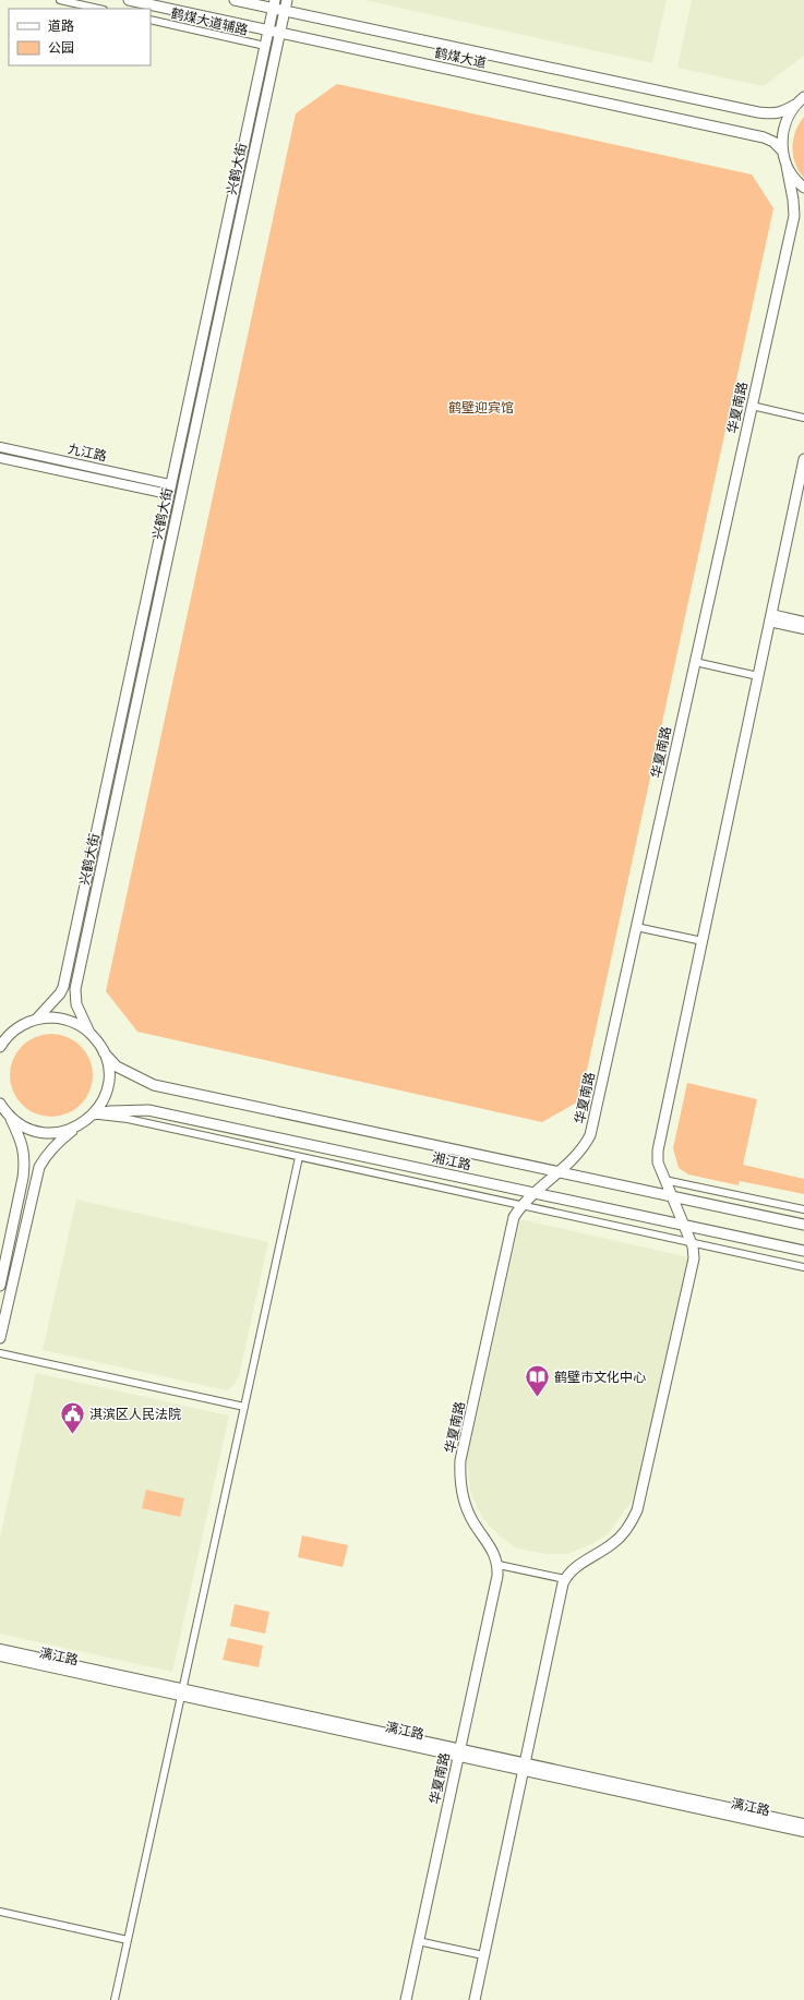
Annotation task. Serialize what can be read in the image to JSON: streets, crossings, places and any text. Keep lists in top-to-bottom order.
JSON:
{
  "streets": {
    "main road": [
      "鹤煤大道",
      "兴鹤大街",
      "华夏南路",
      "湘江路"
    ],
    "street": ["鹤煤大道辅路", "九江路", "漓江路"]
  },
  "crossings": [
    ["鹤煤大道辅路", "兴鹤大街"],
    ["鹤煤大道", "兴鹤大街"],
    ["鹤煤大道", "华夏南路"],
    ["兴鹤大街", "九江路"],
    ["华夏南路", "湘江路"],
    ["华夏南路", "漓江路"]
  ],
  "parks": ["鹤壁迎宾馆"],
  "places": {
    "library": ["鹤壁市文化中心"],
    "public building": ["淇滨区人民法院"]
  },
  "legend": ["道路", "公园"]
}
